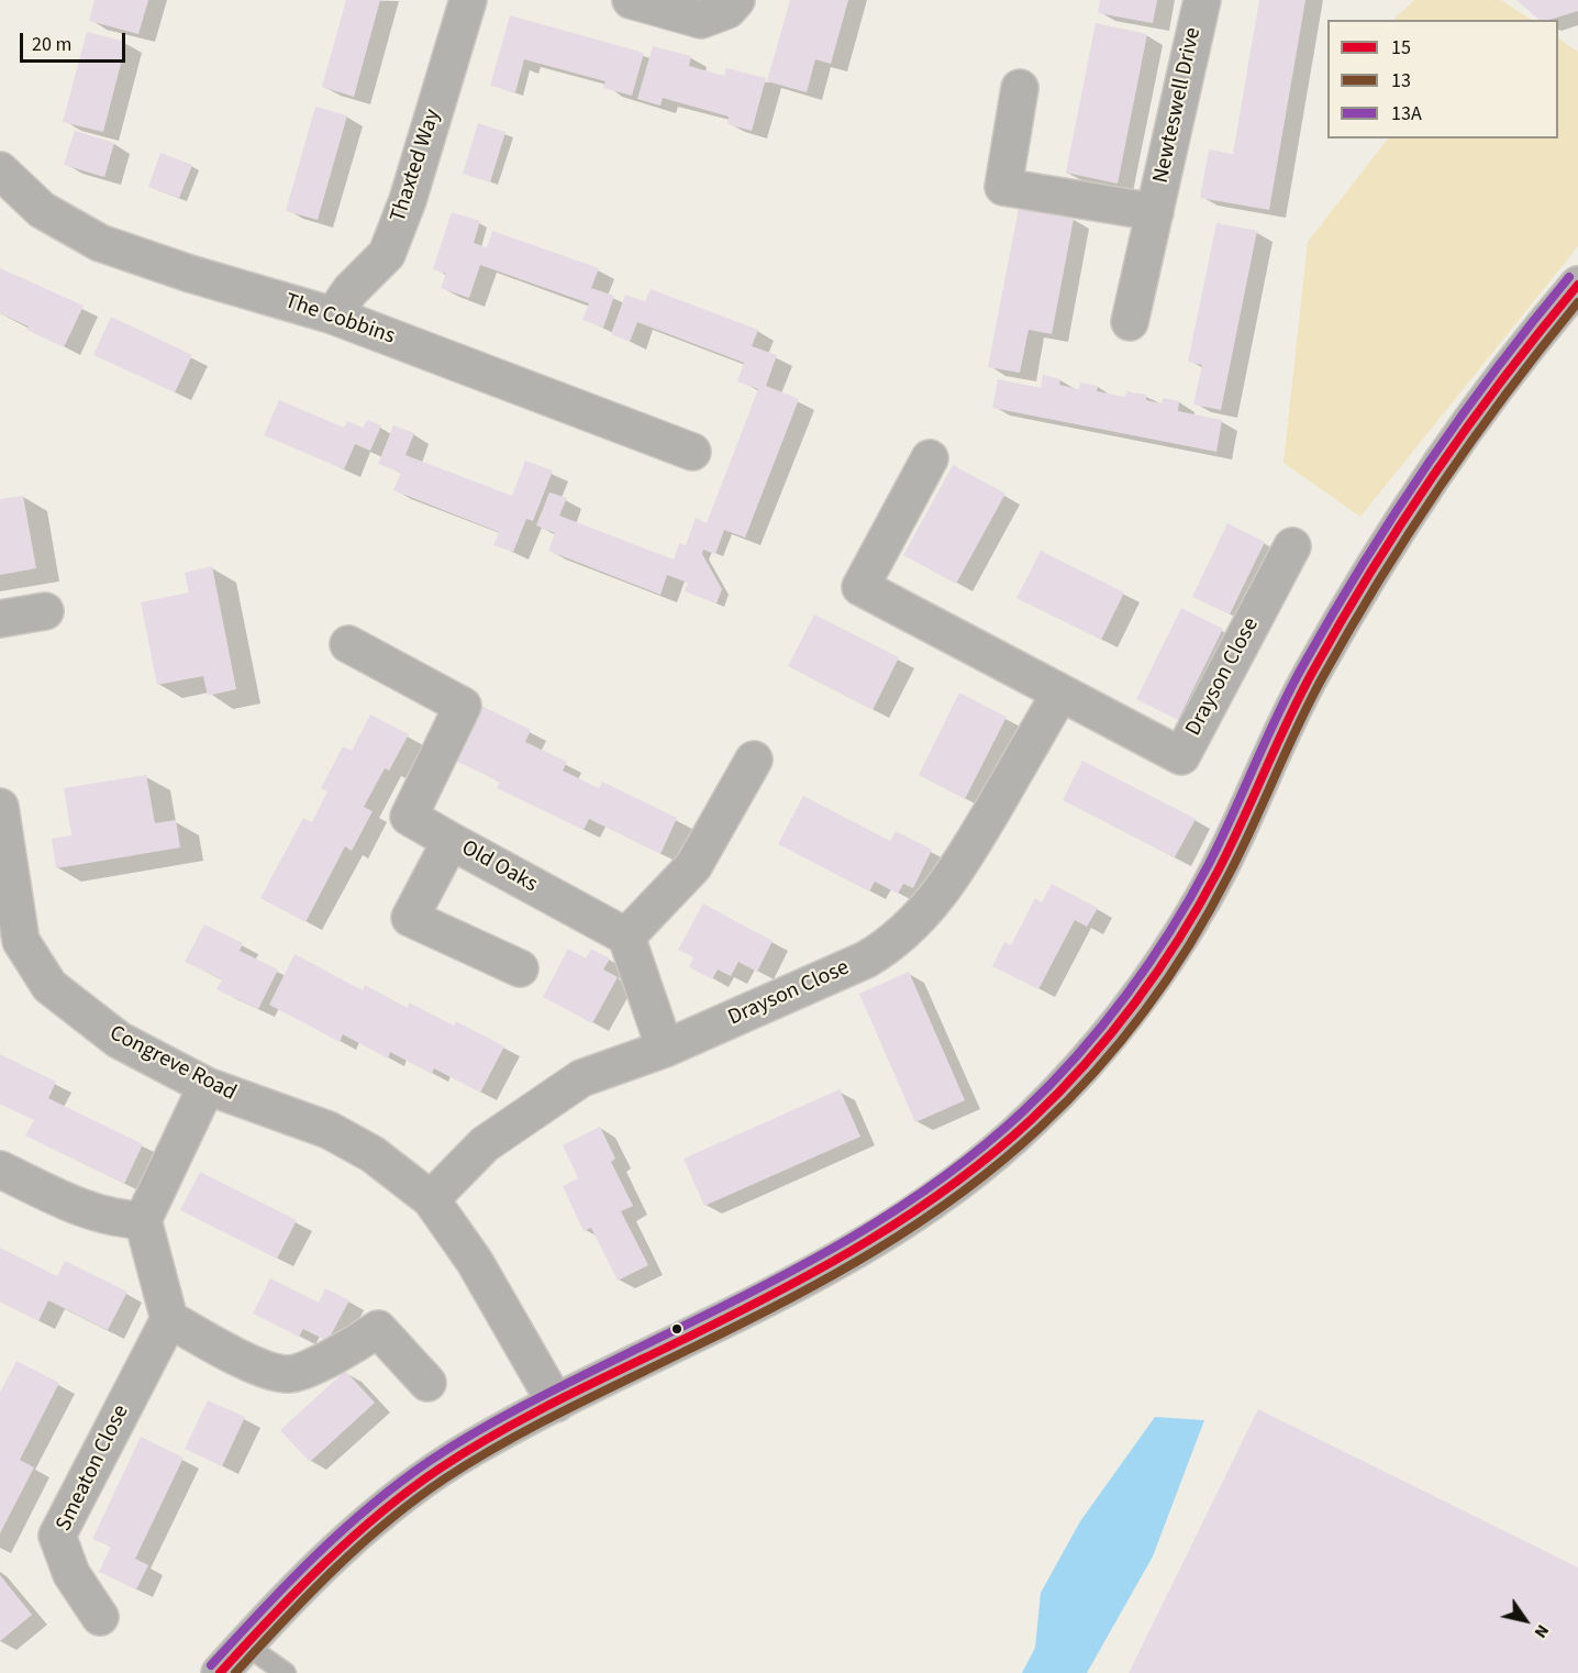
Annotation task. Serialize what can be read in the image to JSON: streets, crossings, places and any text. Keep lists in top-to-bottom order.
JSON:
{
  "streets": {
    "street": [
      "Newteswell Drive",
      "Thaxted Way",
      "The Cobbins",
      "Drayson Close",
      "Old Oaks",
      "Congreve Road",
      "Smeaton Close"
    ]
  },
  "crossings": [
    ["Thaxted Way", "The Cobbins"],
    ["Drayson Close", "Congreve Road"]
  ],
  "lines": ["transit line 13A", "transit line 15", "transit line 13"],
  "legend": ["15", "13", "13A"],
  "scale_bar": "20 m",
  "north": "bottom right"
}
